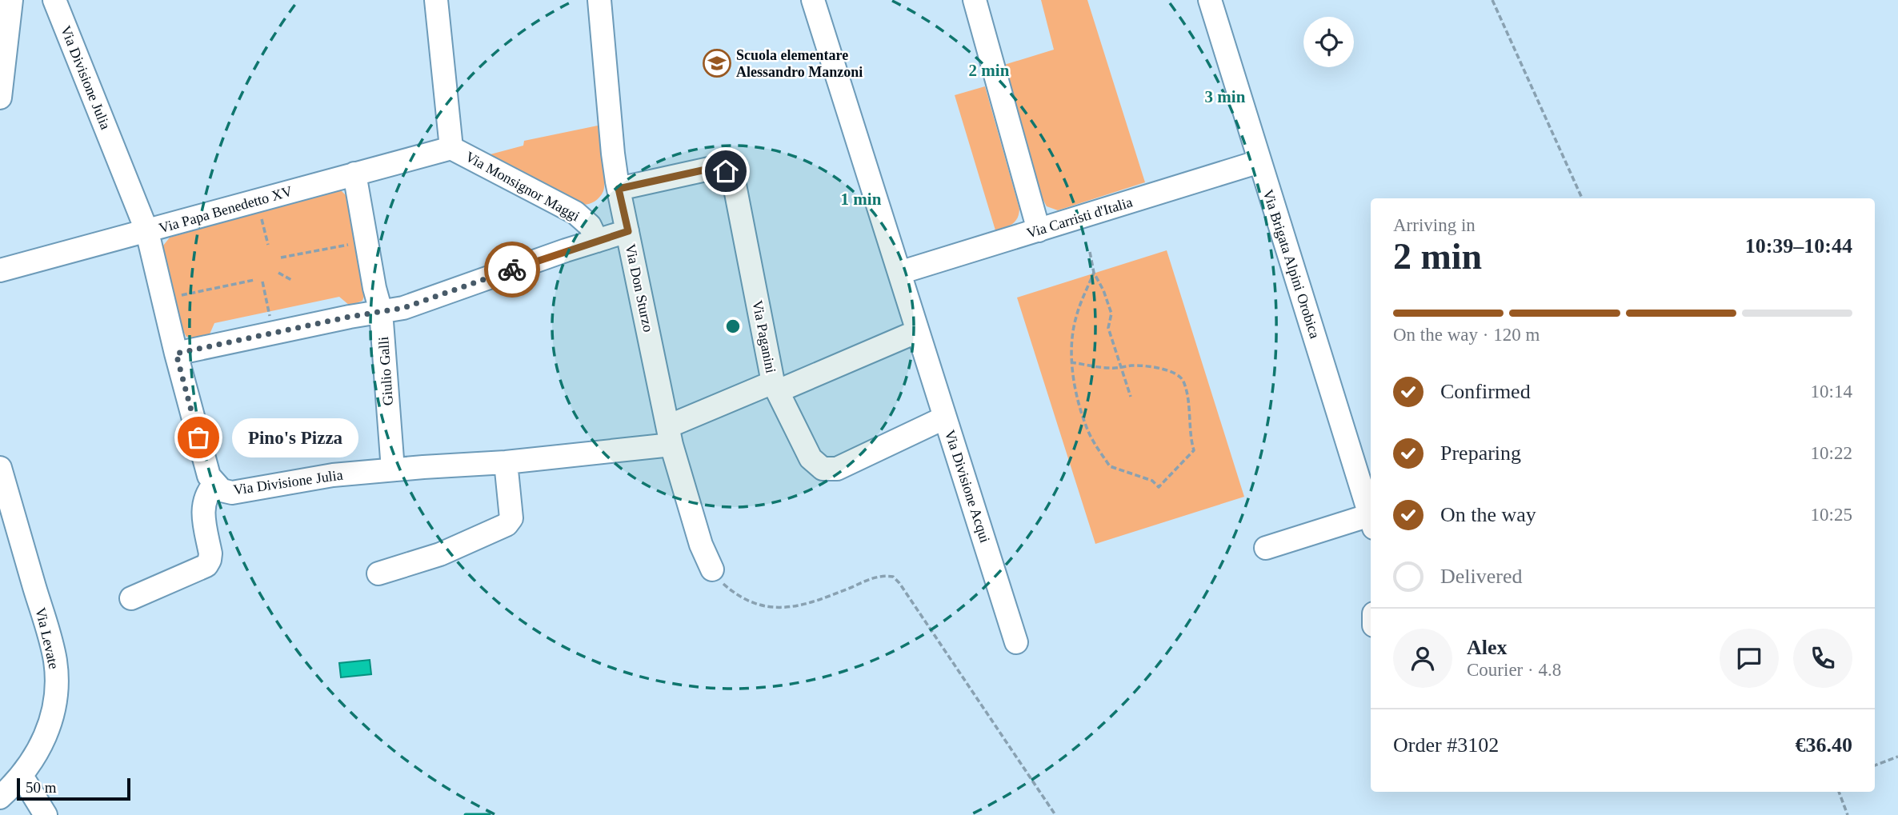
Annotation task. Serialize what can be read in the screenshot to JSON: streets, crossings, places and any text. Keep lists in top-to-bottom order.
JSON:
{
  "streets": {
    "street": [
      "Via Divisione Julia",
      "Via Monsignor Maggi",
      "Via Papa Benedetto XV",
      "Via Carristi d'Italia",
      "Via Brigata Alpini Orobica",
      "Via Don Sturzo",
      "Via Paganini",
      "Giulio Galli",
      "Via Divisione Acqui",
      "Via Levate"
    ]
  },
  "crossings": [
    ["Via Divisione Julia", "Via Papa Benedetto XV"],
    ["Via Divisione Julia", "Via Don Sturzo"],
    ["Via Divisione Julia", "Via Paganini"],
    ["Via Divisione Julia", "Giulio Galli"],
    ["Via Monsignor Maggi", "Via Papa Benedetto XV"],
    ["Via Papa Benedetto XV", "Giulio Galli"],
    ["Via Carristi d'Italia", "Via Brigata Alpini Orobica"],
    ["Via Carristi d'Italia", "Via Divisione Acqui"],
    ["Via Don Sturzo", "Via Paganini"],
    ["Via Paganini", "Via Divisione Acqui"]
  ],
  "places": {
    "school or university": ["Scuola elementare Alessandro Manzoni"],
    "other": ["Pino's Pizza"]
  },
  "scale_bar": "50 m",
  "page": {
    "heading": ["2 min", "Arriving in", "10:39–10:44"],
    "panel": [
      "Alex",
      "Courier · 4.8",
      "Order #3102",
      "€36.40"
    ],
    "bar": "On the way · 120 m",
    "list": [
      ["Confirmed", "10:14"],
      ["Preparing", "10:22"],
      ["On the way", "10:25"],
      "Delivered"
    ],
    "bubble": "Pino's Pizza",
    "scale": "50 m"
  },
  "rings": ["2 min", "3 min", "1 min"]
}
